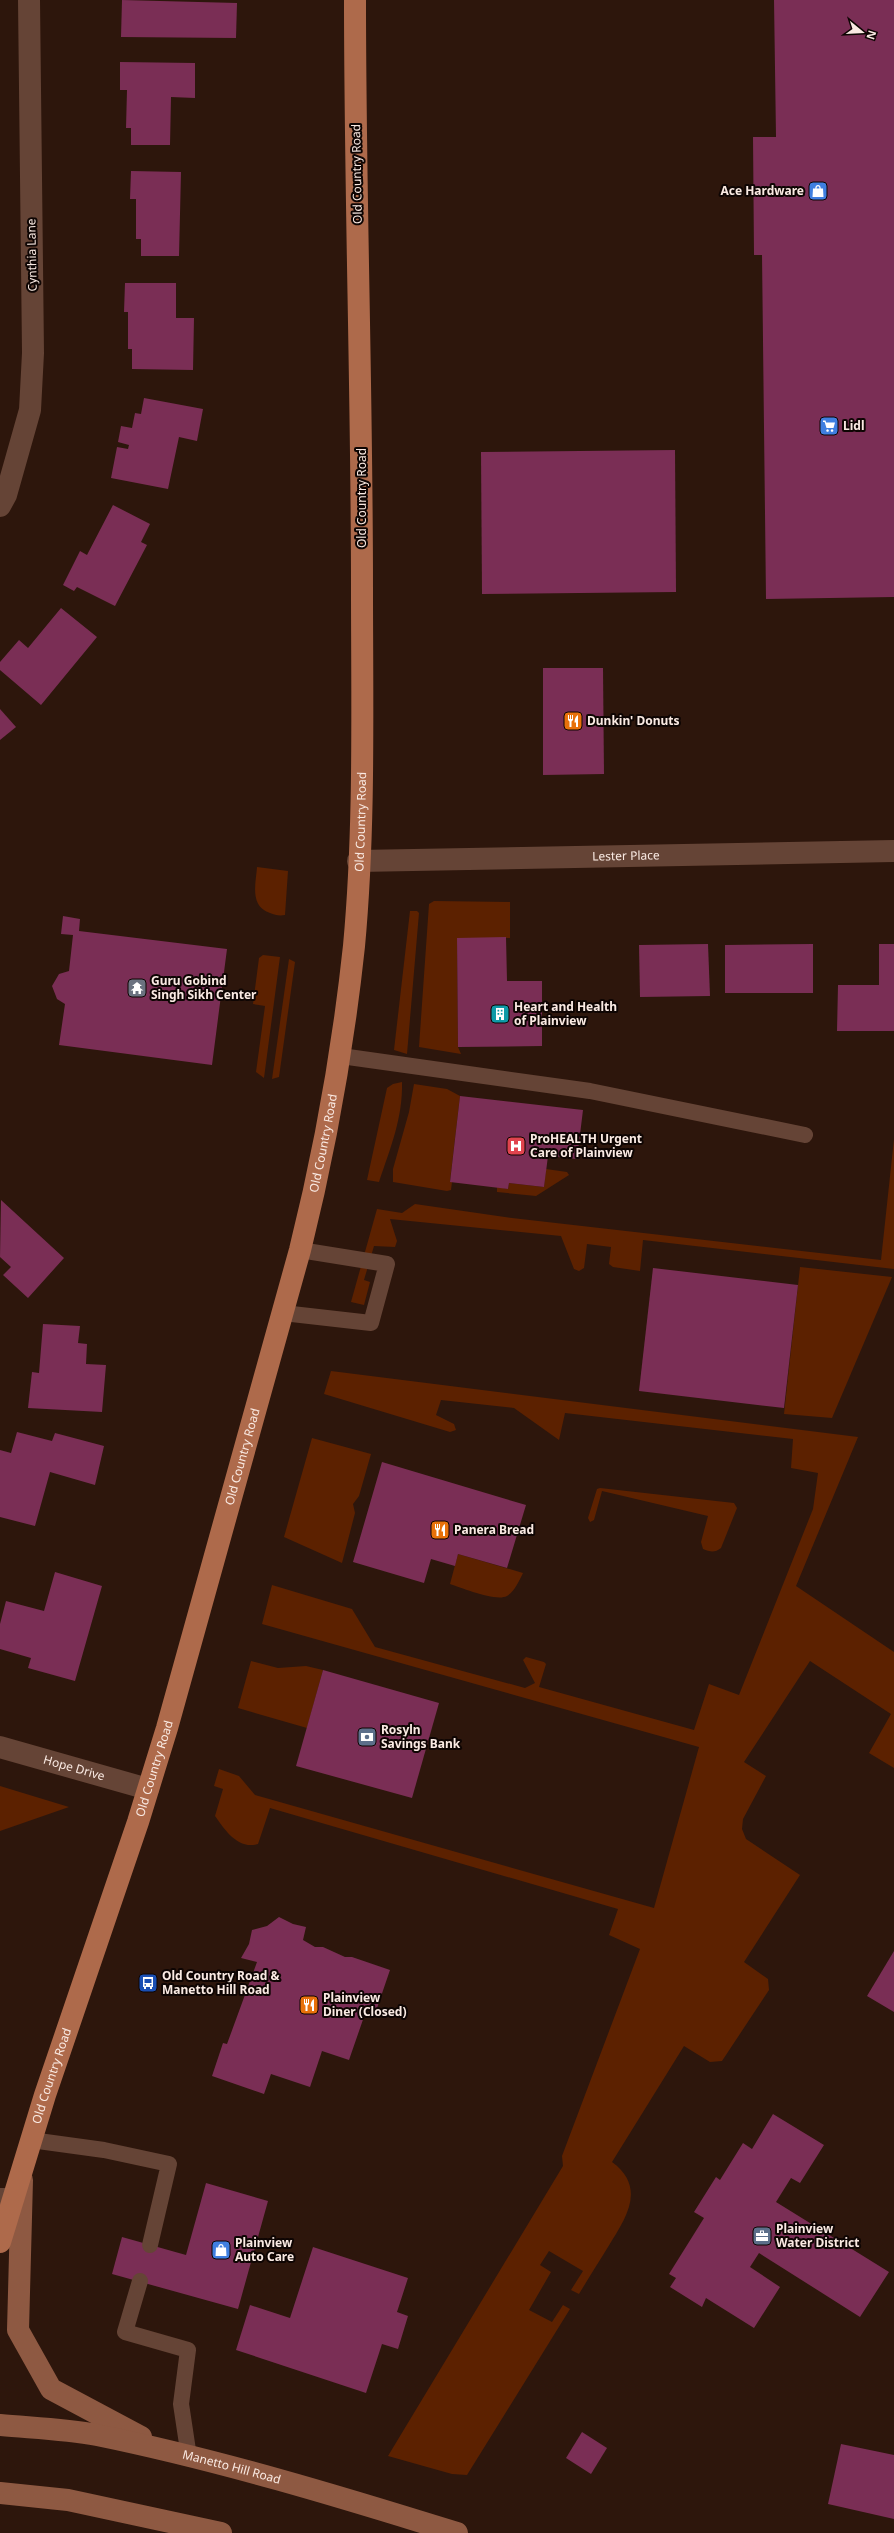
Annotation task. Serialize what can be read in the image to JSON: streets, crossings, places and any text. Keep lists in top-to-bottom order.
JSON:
{
  "streets": {
    "main road": ["Old Country Road", "Manetto Hill Road"],
    "street": ["Cynthia Lane", "Lester Place", "Hope Drive"]
  },
  "crossings": [
    ["Old Country Road", "Lester Place"],
    ["Old Country Road", "Hope Drive"]
  ],
  "places": {
    "shop": ["Ace Hardware", "Plainview Auto Care"],
    "supermarket": ["Lidl"],
    "restaurant": ["Dunkin' Donuts", "Panera Bread", "Plainview Diner (Closed)"],
    "temple": ["Guru Gobind Singh Sikh Center"],
    "building": ["Heart and Health of Plainview"],
    "hospital": ["ProHEALTH Urgent Care of Plainview"],
    "bank": ["Rosyln Savings Bank"],
    "bus stop": ["Old Country Road & Manetto Hill Road"],
    "office": ["Plainview Water District"]
  },
  "north": "right"
}
